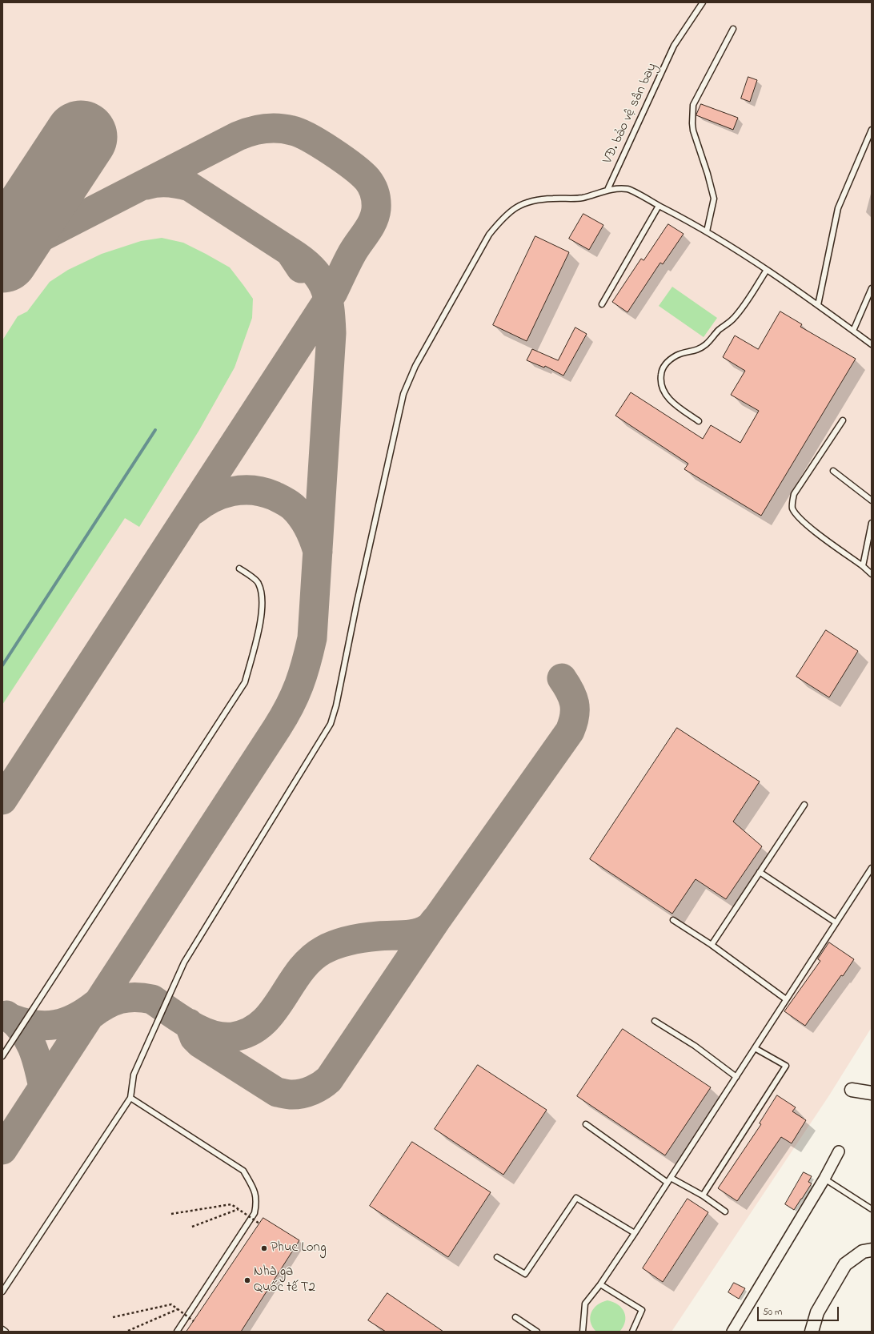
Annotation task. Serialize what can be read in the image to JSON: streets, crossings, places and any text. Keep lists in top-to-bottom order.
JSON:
{
  "streets": {
    "lane": ["VĐ. bảo vệ sân bay"]
  },
  "places": ["Phuc Long", "Nhà ga Quốc tế T2"],
  "scale_bar": "50 m"
}
